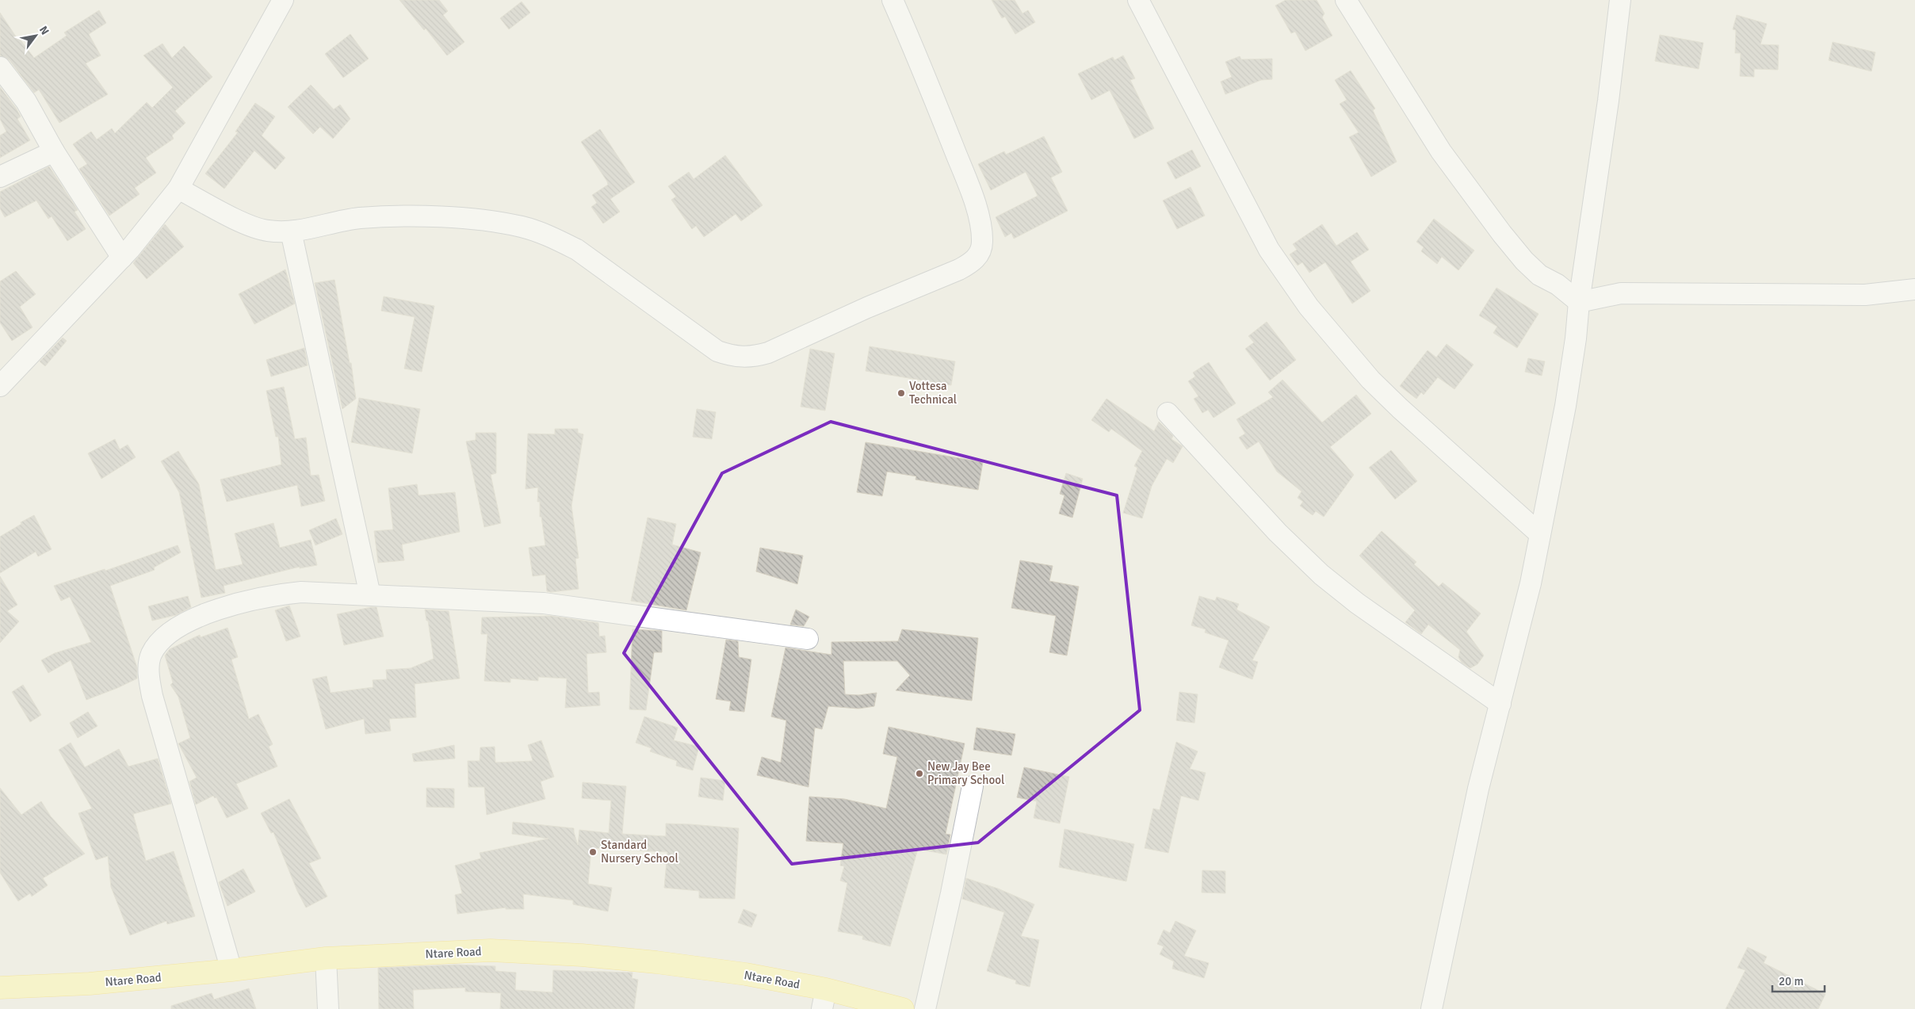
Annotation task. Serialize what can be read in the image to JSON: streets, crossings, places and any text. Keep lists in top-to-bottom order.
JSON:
{
  "streets": {
    "main road": ["Ntare Road"]
  },
  "places": ["Vottesa Technical", "New Jay Bee Primary School", "Standard Nursery School"],
  "scale_bar": "20 m",
  "north": "top right"
}
